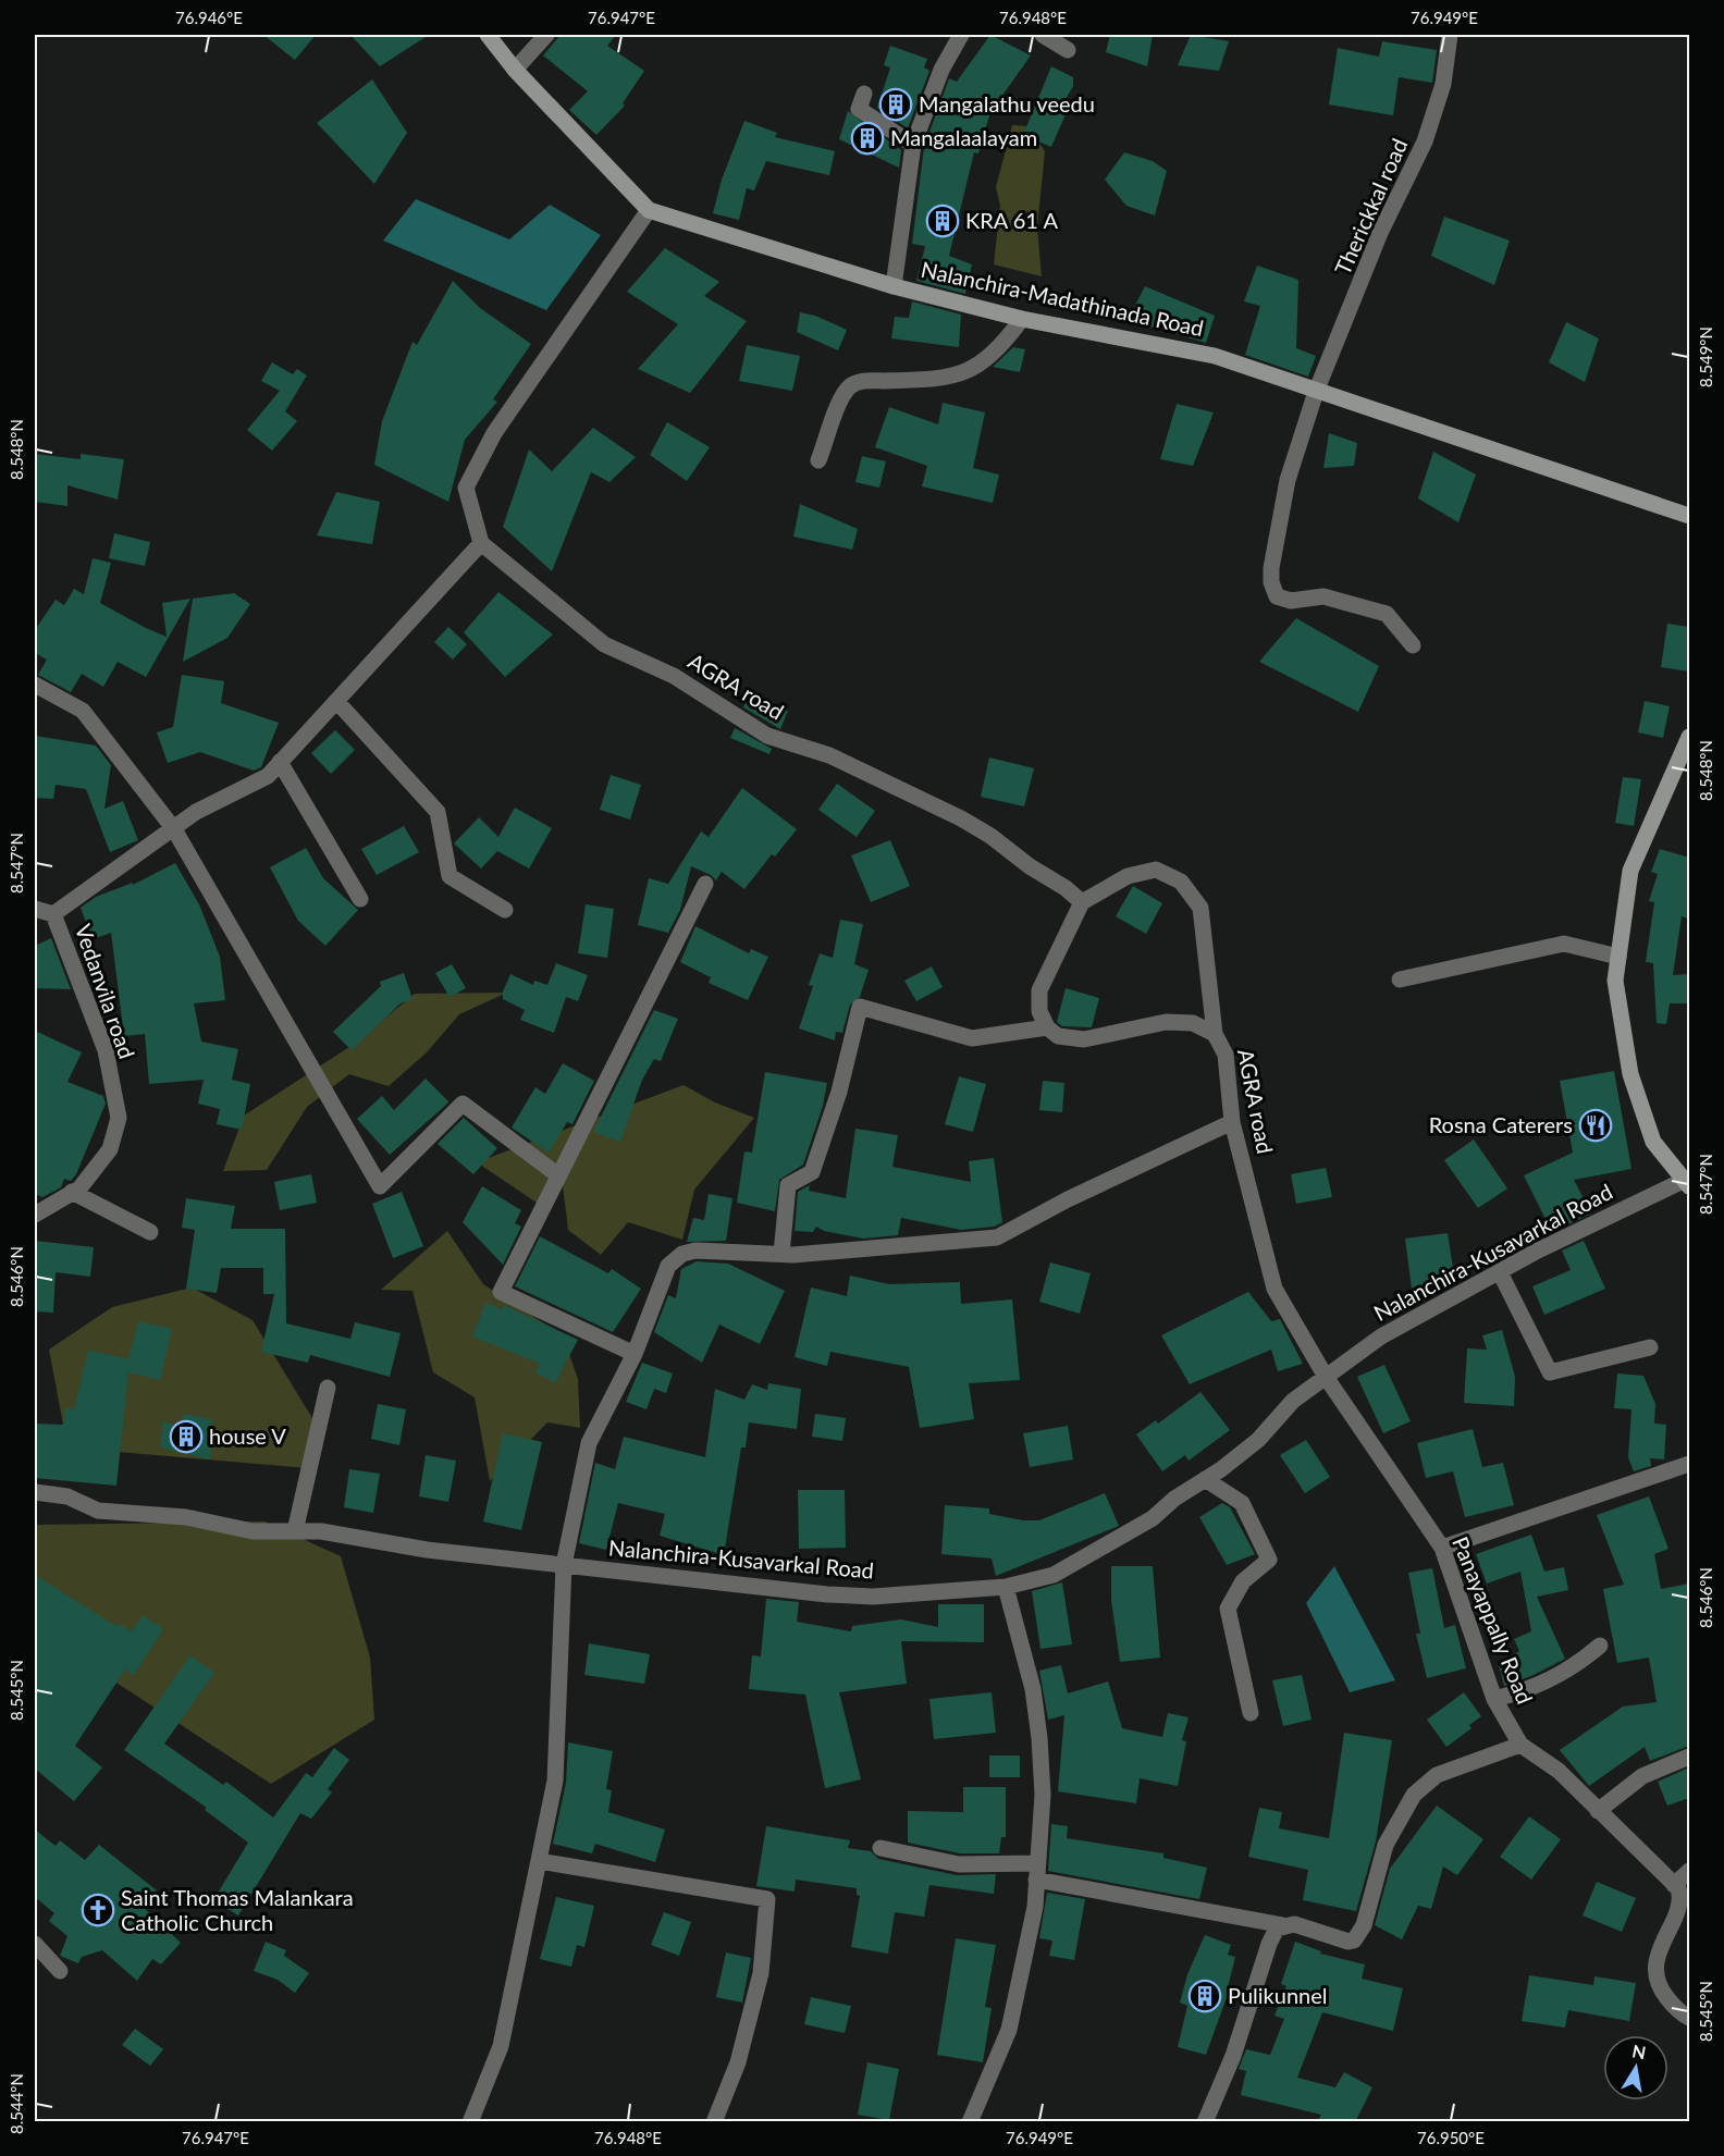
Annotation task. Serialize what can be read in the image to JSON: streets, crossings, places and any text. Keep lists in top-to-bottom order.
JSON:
{
  "streets": {
    "street": [
      "Therickkal road",
      "Nalanchira-Madathinada Road",
      "AGRA road",
      "Vedanvila road",
      "Nalanchira-Kusavarkal Road",
      "Panayappally Road"
    ]
  },
  "crossings": [
    ["Therickkal road", "Nalanchira-Madathinada Road"],
    ["AGRA road", "Nalanchira-Kusavarkal Road"],
    ["AGRA road", "Panayappally Road"],
    ["Nalanchira-Kusavarkal Road", "Panayappally Road"]
  ],
  "places": {
    "building": [
      "Mangalathu veedu",
      "Mangalaalayam",
      "KRA 61 A",
      "house V",
      "Pulikunnel"
    ],
    "restaurant": ["Rosna Caterers"],
    "church": ["Saint Thomas Malankara Catholic Church"]
  },
  "north": "top",
  "coordinates": [
    "76.946°E",
    "76.947°E",
    "76.948°E",
    "76.949°E",
    "8.549°N",
    "8.548°N",
    "8.547°N",
    "8.546°N",
    "8.545°N",
    "8.544°N",
    "76.950°E"
  ]
}
